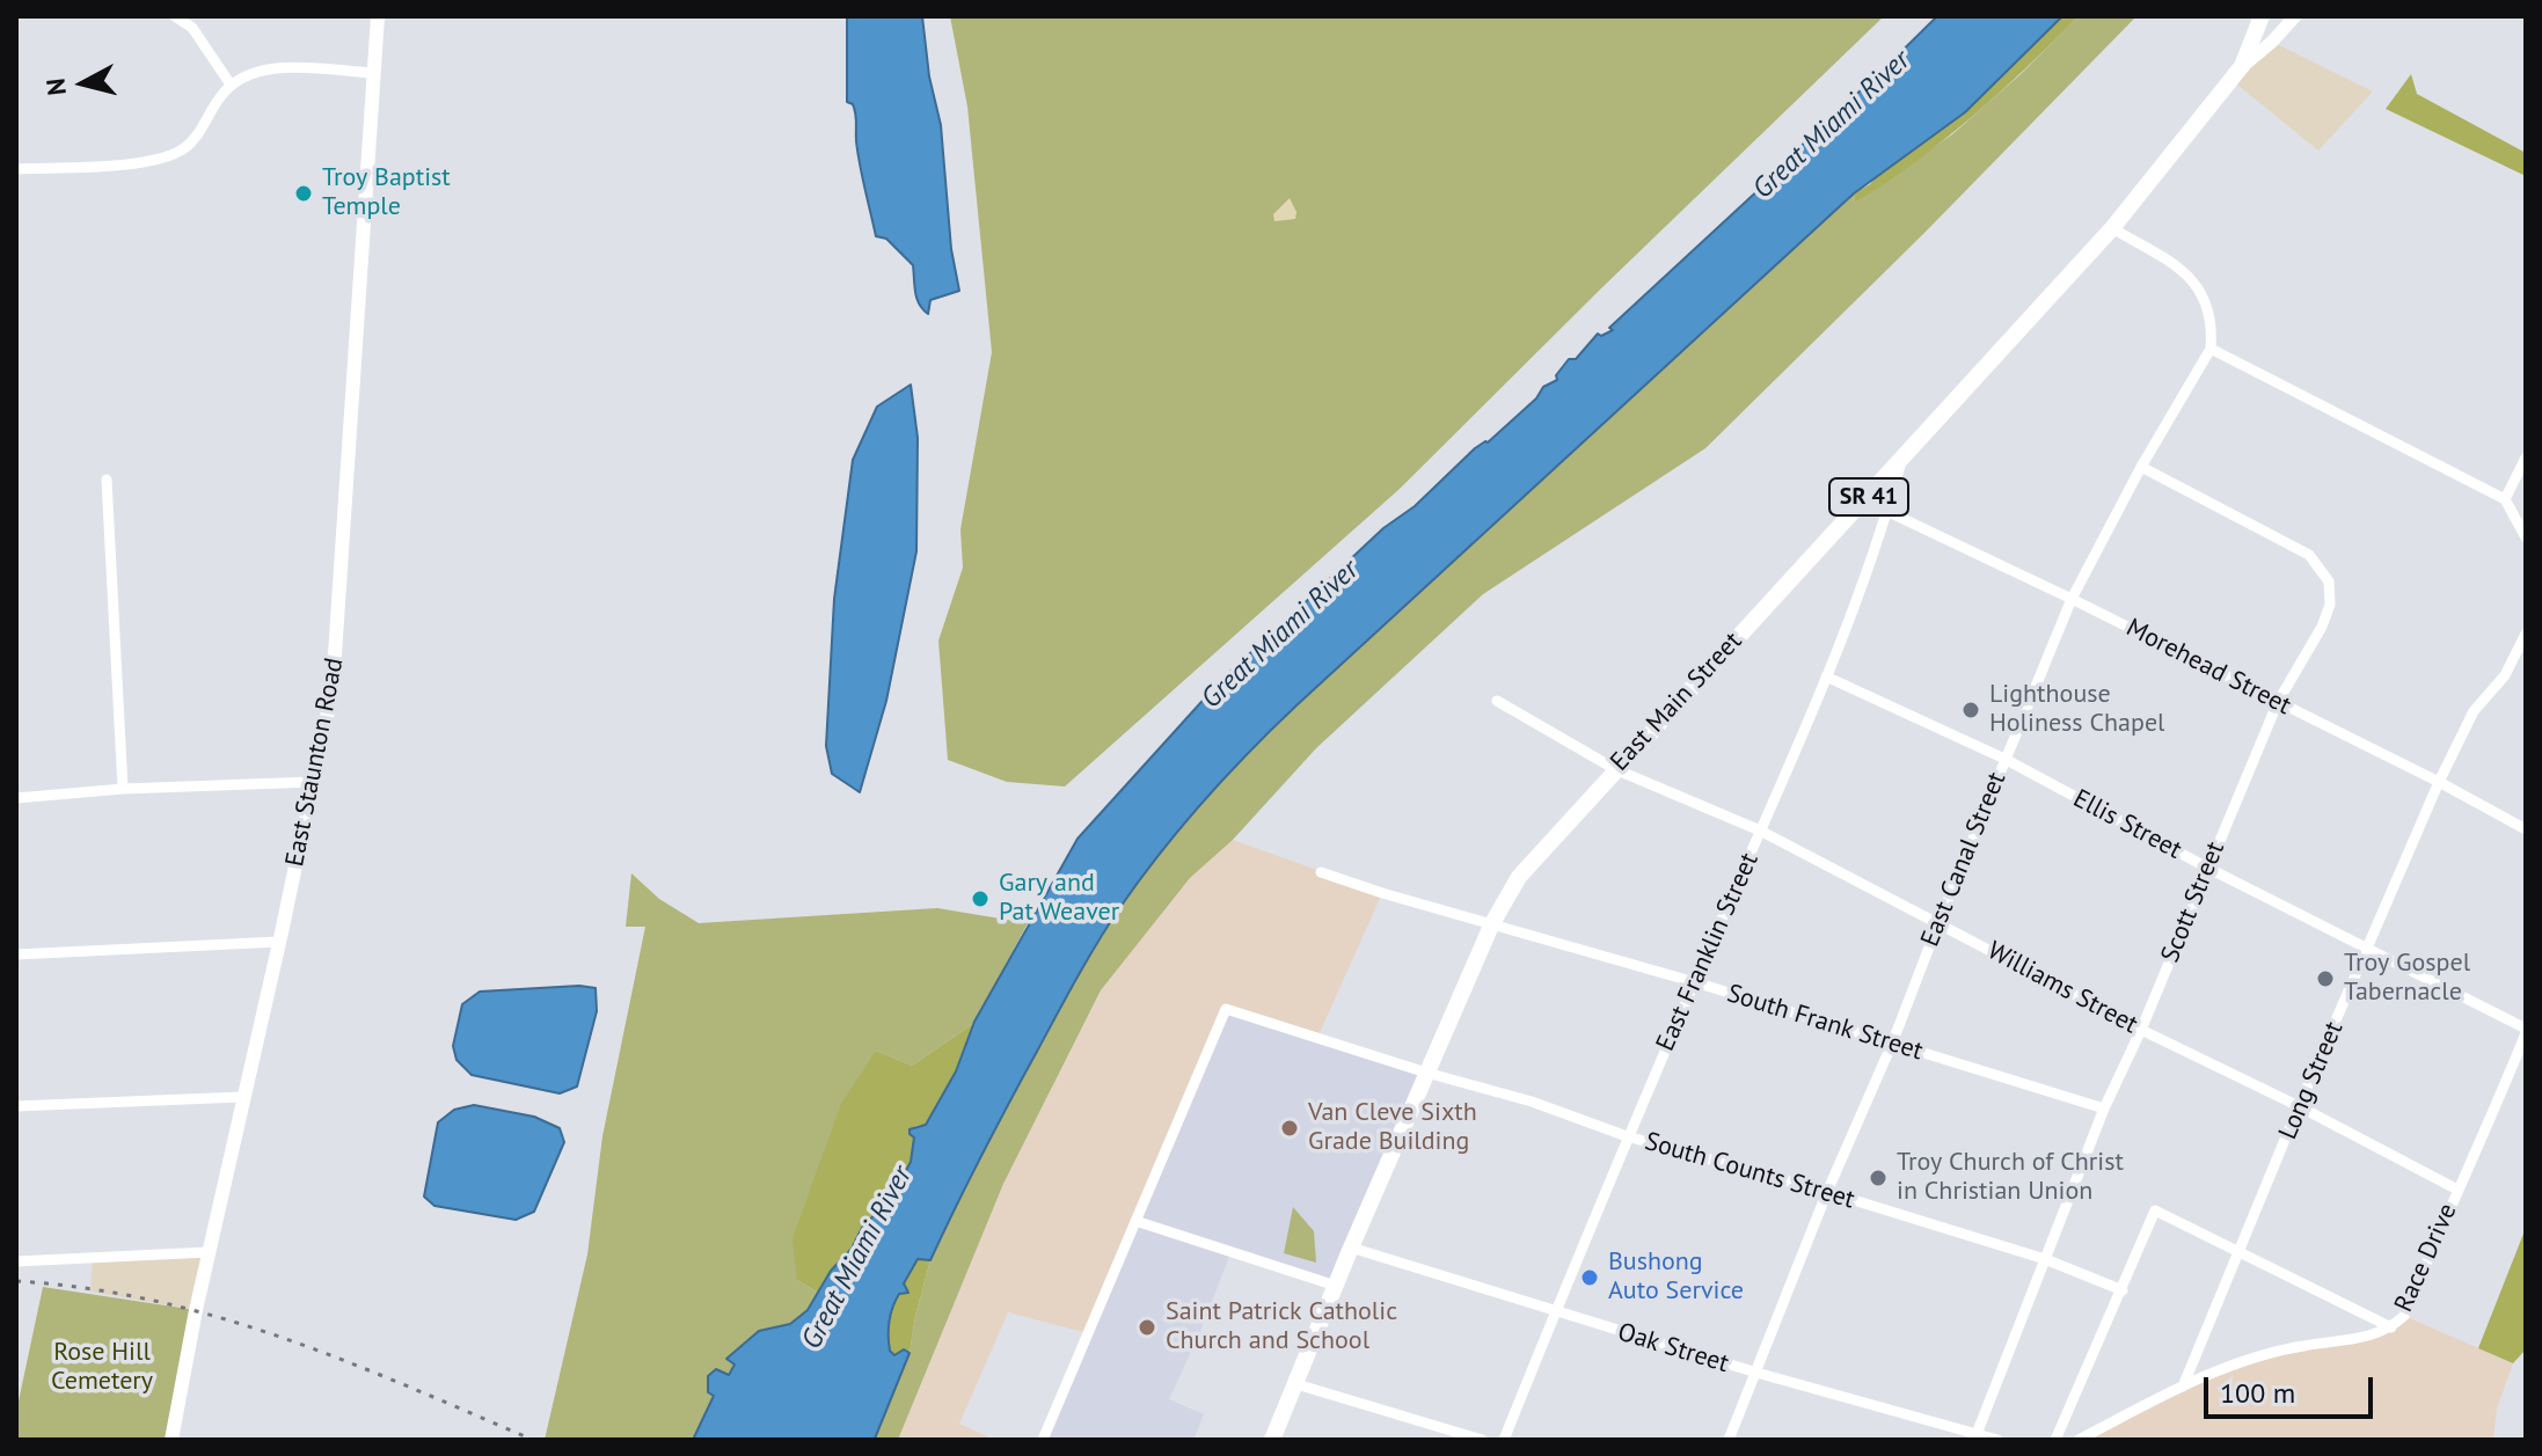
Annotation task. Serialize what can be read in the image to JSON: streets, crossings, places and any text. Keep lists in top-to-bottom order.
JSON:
{
  "streets": {
    "main road": ["SR 41", "East Main Street", "East Staunton Road"],
    "street": [
      "Morehead Street",
      "Ellis Street",
      "East Canal Street",
      "Scott Street",
      "East Franklin Street",
      "Williams Street",
      "South Frank Street",
      "Long Street",
      "South Counts Street",
      "Race Drive",
      "Oak Street"
    ]
  },
  "crossings": [
    ["SR 41", "East Main Street"],
    ["Morehead Street", "East Canal Street"],
    ["Morehead Street", "Scott Street"],
    ["Morehead Street", "East Franklin Street"],
    ["Morehead Street", "Long Street"],
    ["East Main Street", "East Franklin Street"],
    ["East Main Street", "Williams Street"],
    ["East Main Street", "South Frank Street"],
    ["East Main Street", "South Counts Street"],
    ["East Main Street", "Oak Street"],
    ["Ellis Street", "East Canal Street"],
    ["Ellis Street", "Scott Street"],
    ["Ellis Street", "East Franklin Street"],
    ["Ellis Street", "Long Street"],
    ["Ellis Street", "Race Drive"],
    ["East Canal Street", "Scott Street"],
    ["East Canal Street", "Williams Street"],
    ["East Canal Street", "South Frank Street"],
    ["East Canal Street", "South Counts Street"],
    ["East Canal Street", "Oak Street"],
    ["Scott Street", "Williams Street"],
    ["Scott Street", "South Frank Street"],
    ["Scott Street", "South Counts Street"],
    ["Scott Street", "Oak Street"],
    ["East Franklin Street", "Williams Street"],
    ["East Franklin Street", "South Frank Street"],
    ["East Franklin Street", "South Counts Street"],
    ["East Franklin Street", "Oak Street"],
    ["Williams Street", "Long Street"],
    ["Williams Street", "Race Drive"],
    ["Long Street", "Race Drive"]
  ],
  "water": ["Great Miami River"],
  "parks": ["Rose Hill Cemetery"],
  "places": [
    "Troy Baptist Temple",
    "Lighthouse Holiness Chapel",
    "Gary and Pat Weaver",
    "Troy Gospel Tabernacle",
    "Van Cleve Sixth Grade Building",
    "Troy Church of Christ in Christian Union",
    "Bushong Auto Service",
    "Saint Patrick Catholic Church and School"
  ],
  "scale_bar": "100 m",
  "north": "left"
}
